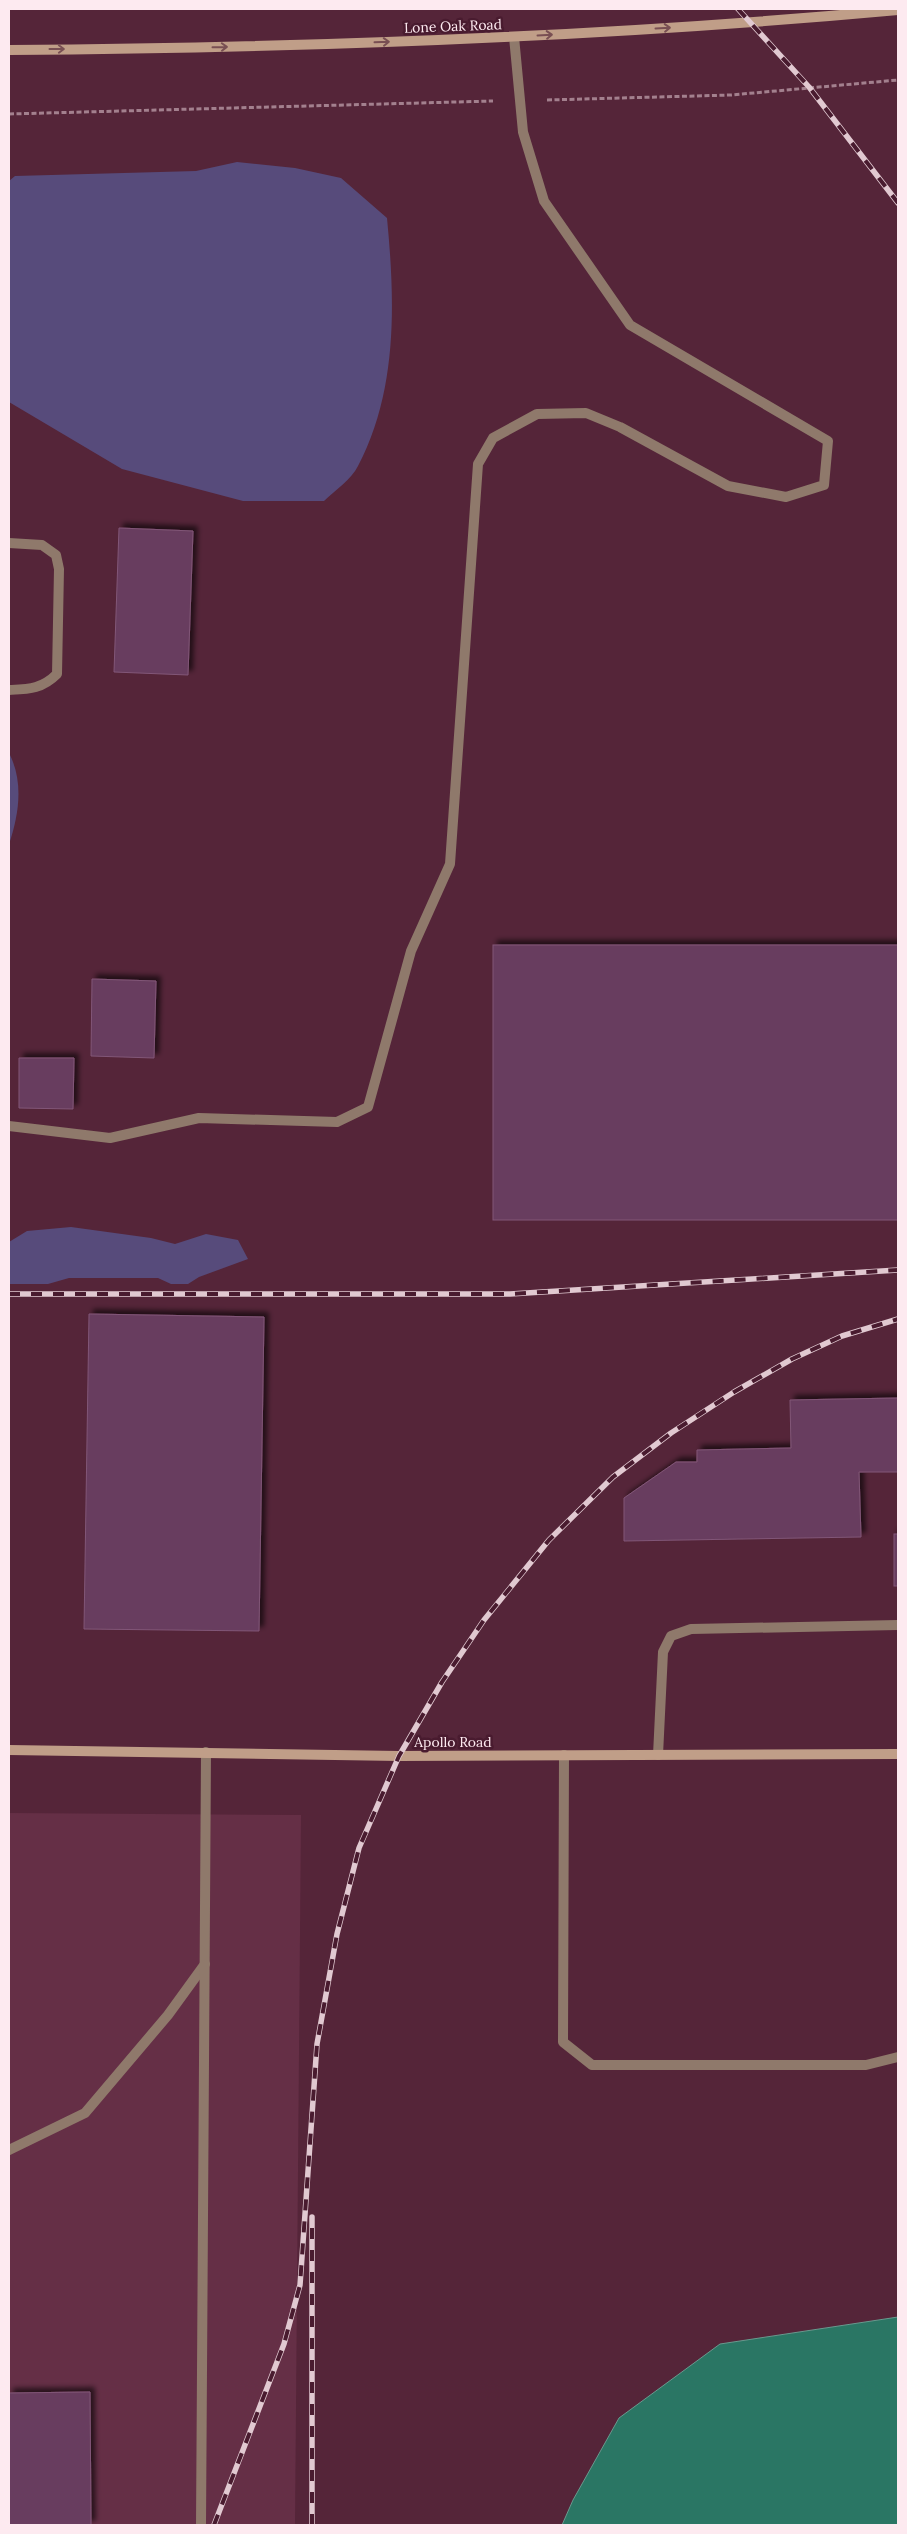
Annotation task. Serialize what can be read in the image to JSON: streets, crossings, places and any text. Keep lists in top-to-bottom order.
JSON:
{
  "streets": {
    "street": ["Lone Oak Road", "Apollo Road"]
  },
  "one_way": ["Lone Oak Road"]
}
